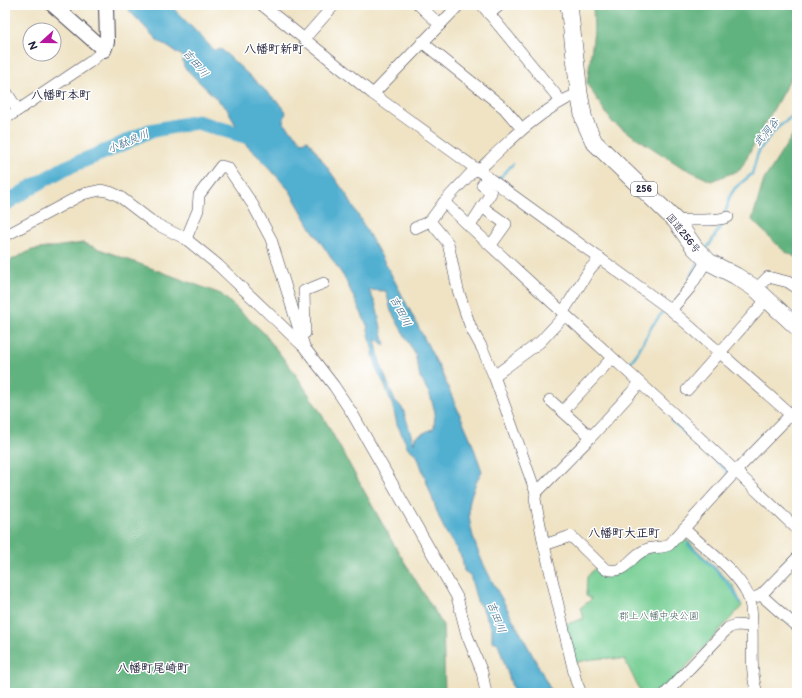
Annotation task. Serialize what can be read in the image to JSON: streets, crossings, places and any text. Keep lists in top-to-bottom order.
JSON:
{
  "streets": {
    "highway": ["256", "国道256号"]
  },
  "districts": [
    "八幡町新町",
    "八幡町本町",
    "八幡町大正町",
    "八幡町尾崎町"
  ],
  "water": ["吉田川", "武洞谷", "小駄良川"],
  "parks": ["郡上八幡中央公園"],
  "north": "left"
}
